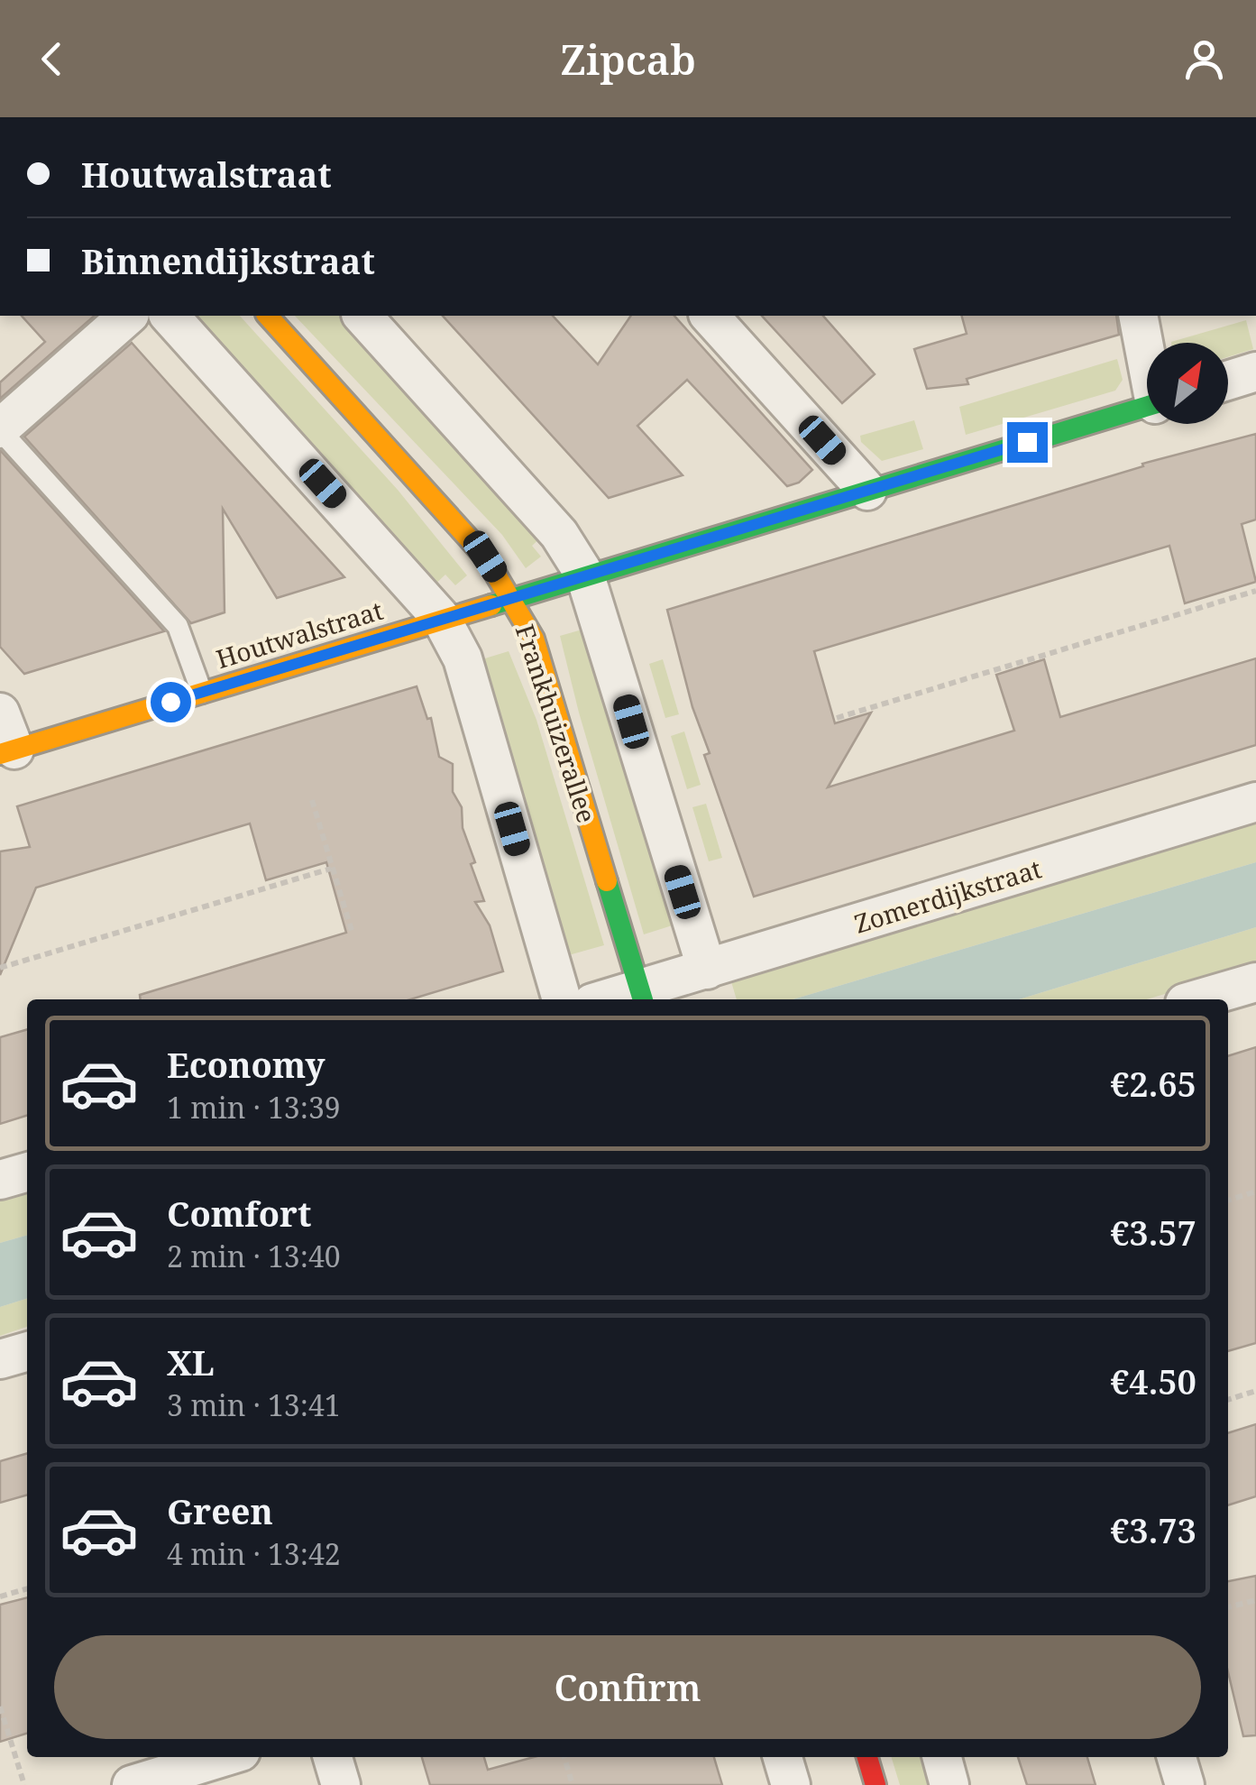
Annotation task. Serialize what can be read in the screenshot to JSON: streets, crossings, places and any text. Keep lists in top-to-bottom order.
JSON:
{
  "streets": {
    "street": ["Houtwalstraat", "Frankhuizerallee", "Zomerdijkstraat"]
  },
  "crossings": [
    ["Houtwalstraat", "Frankhuizerallee"],
    ["Frankhuizerallee", "Zomerdijkstraat"]
  ],
  "north": "top right",
  "page": {
    "header": "Zipcab",
    "banner": ["Houtwalstraat", "Binnendijkstraat"],
    "list": [
      {
        "name": "Economy",
        "note": "1 min · 13:39",
        "value": "€2.65"
      },
      {
        "name": "Comfort",
        "note": "2 min · 13:40",
        "value": "€3.57"
      },
      {
        "name": "XL",
        "note": "3 min · 13:41",
        "value": "€4.50"
      },
      {
        "name": "Green",
        "note": "4 min · 13:42",
        "value": "€3.73"
      }
    ],
    "buttons": "Confirm"
  }
}
